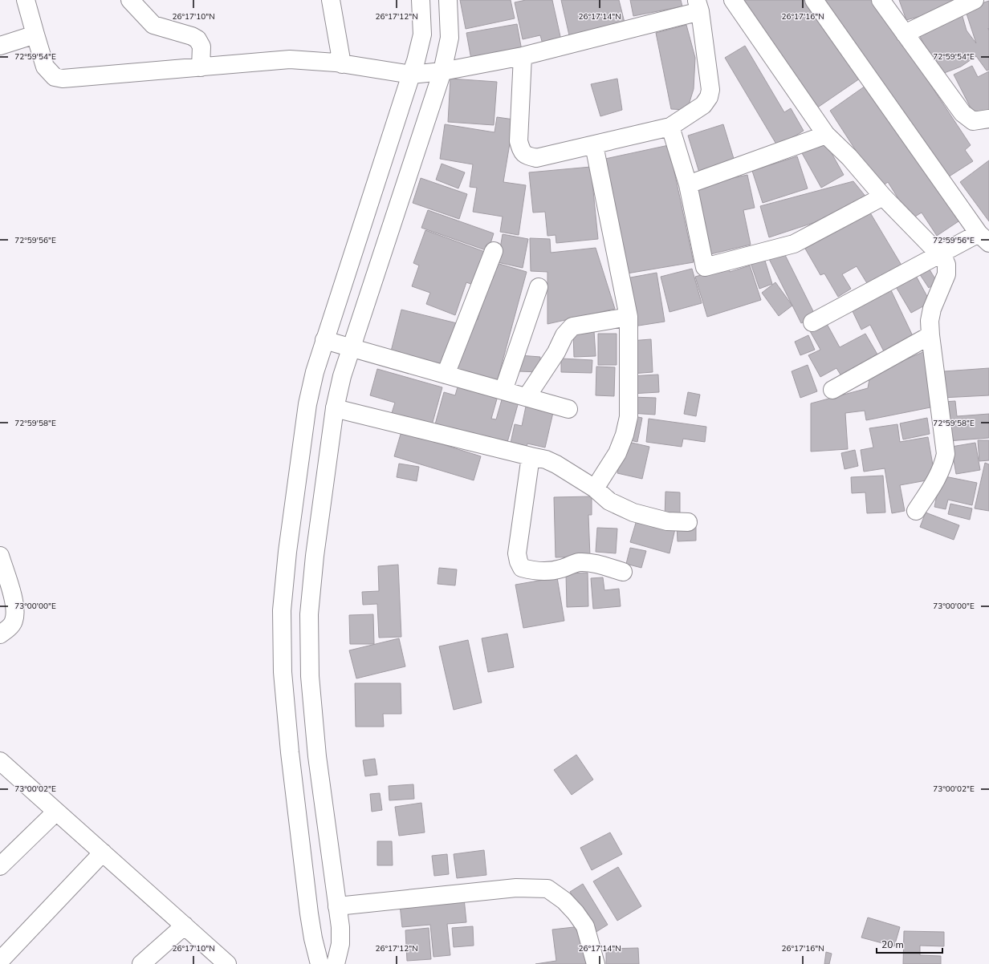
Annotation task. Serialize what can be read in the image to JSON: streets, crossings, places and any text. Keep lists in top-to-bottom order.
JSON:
{
  "scale_bar": "20 m",
  "coordinates": [
    "26°17'10\"N",
    "26°17'12\"N",
    "26°17'14\"N",
    "26°17'16\"N",
    "72°59'54\"E",
    "72°59'56\"E",
    "72°59'58\"E",
    "73°00'00\"E",
    "73°00'02\"E"
  ]
}
